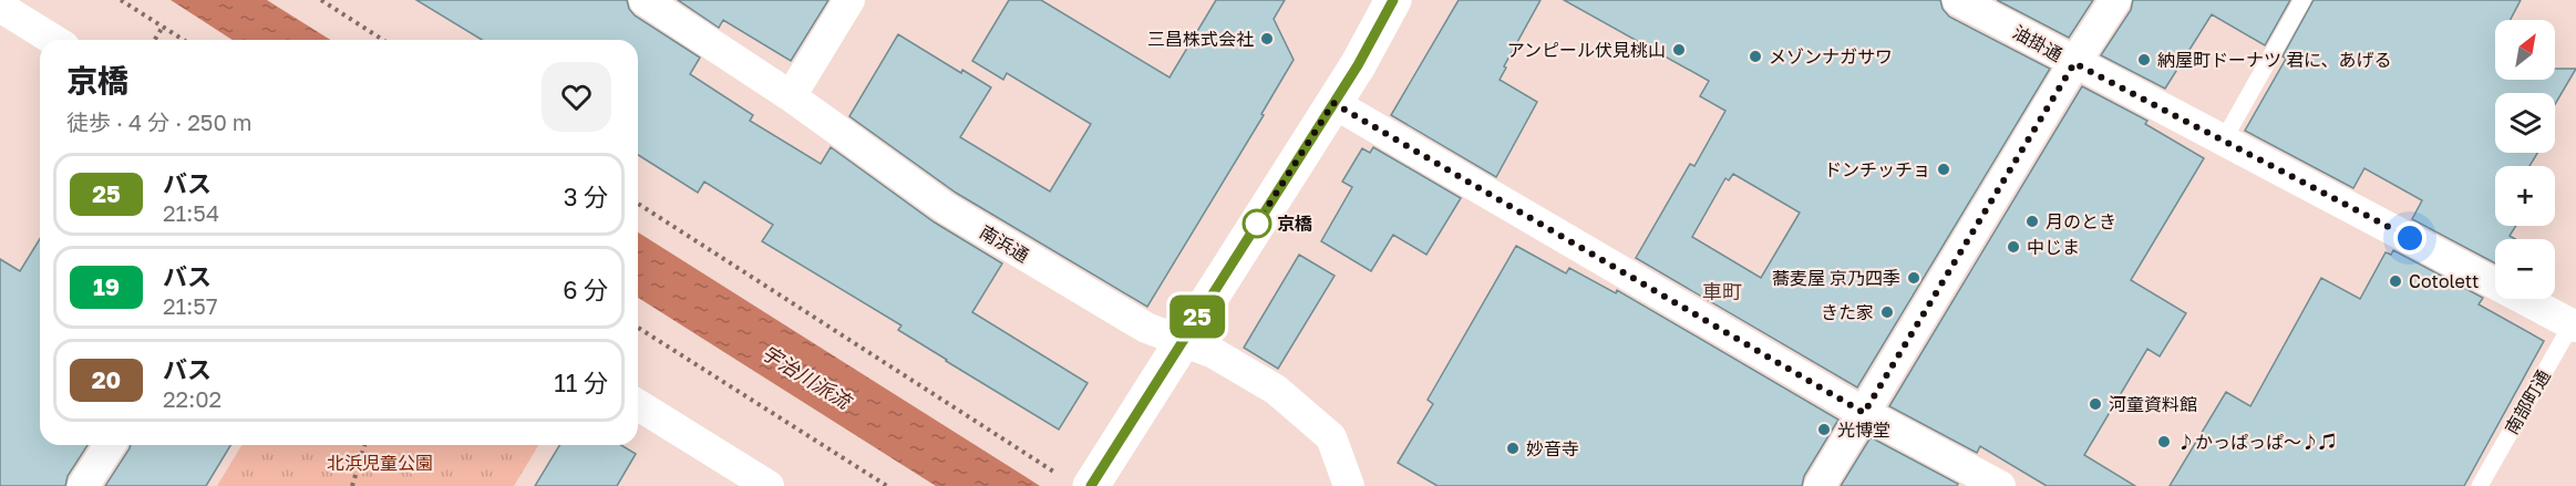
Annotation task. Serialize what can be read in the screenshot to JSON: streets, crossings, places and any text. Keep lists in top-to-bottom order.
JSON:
{
  "streets": {
    "street": ["油掛通", "南浜通"],
    "lane": ["南部町通"]
  },
  "crossings": [
    ["油掛通", "南部町通"]
  ],
  "districts": ["車町"],
  "water": ["宇治川派流"],
  "parks": ["北浜児童公園"],
  "places": [
    "三昌株式会社",
    "アンピール伏見桃山",
    "メゾンナガサワ",
    "納屋町ドーナツ 君に、あげる",
    "ドンチッチョ",
    "月のとき",
    "京橋",
    "中じま",
    "蕎麦屋 京乃四季",
    "Cotolett",
    "きた家",
    "河童資料館",
    "光博堂",
    "♪かっぱっぱ〜♪♫",
    "妙音寺"
  ],
  "lines": ["bus line 25"],
  "north": "top right",
  "page": {
    "on_map": "25",
    "map_buttons": ["+", "−"],
    "heading": ["京橋", "徒歩 · 4 分 · 250 m"],
    "list": [
      {
        "mark": "25",
        "name": "バス",
        "note": "21:54",
        "value": "3 分"
      },
      {
        "mark": "19",
        "name": "バス",
        "note": "21:57",
        "value": "6 分"
      },
      {
        "mark": "20",
        "name": "バス",
        "note": "22:02",
        "value": "11 分"
      }
    ]
  }
}
